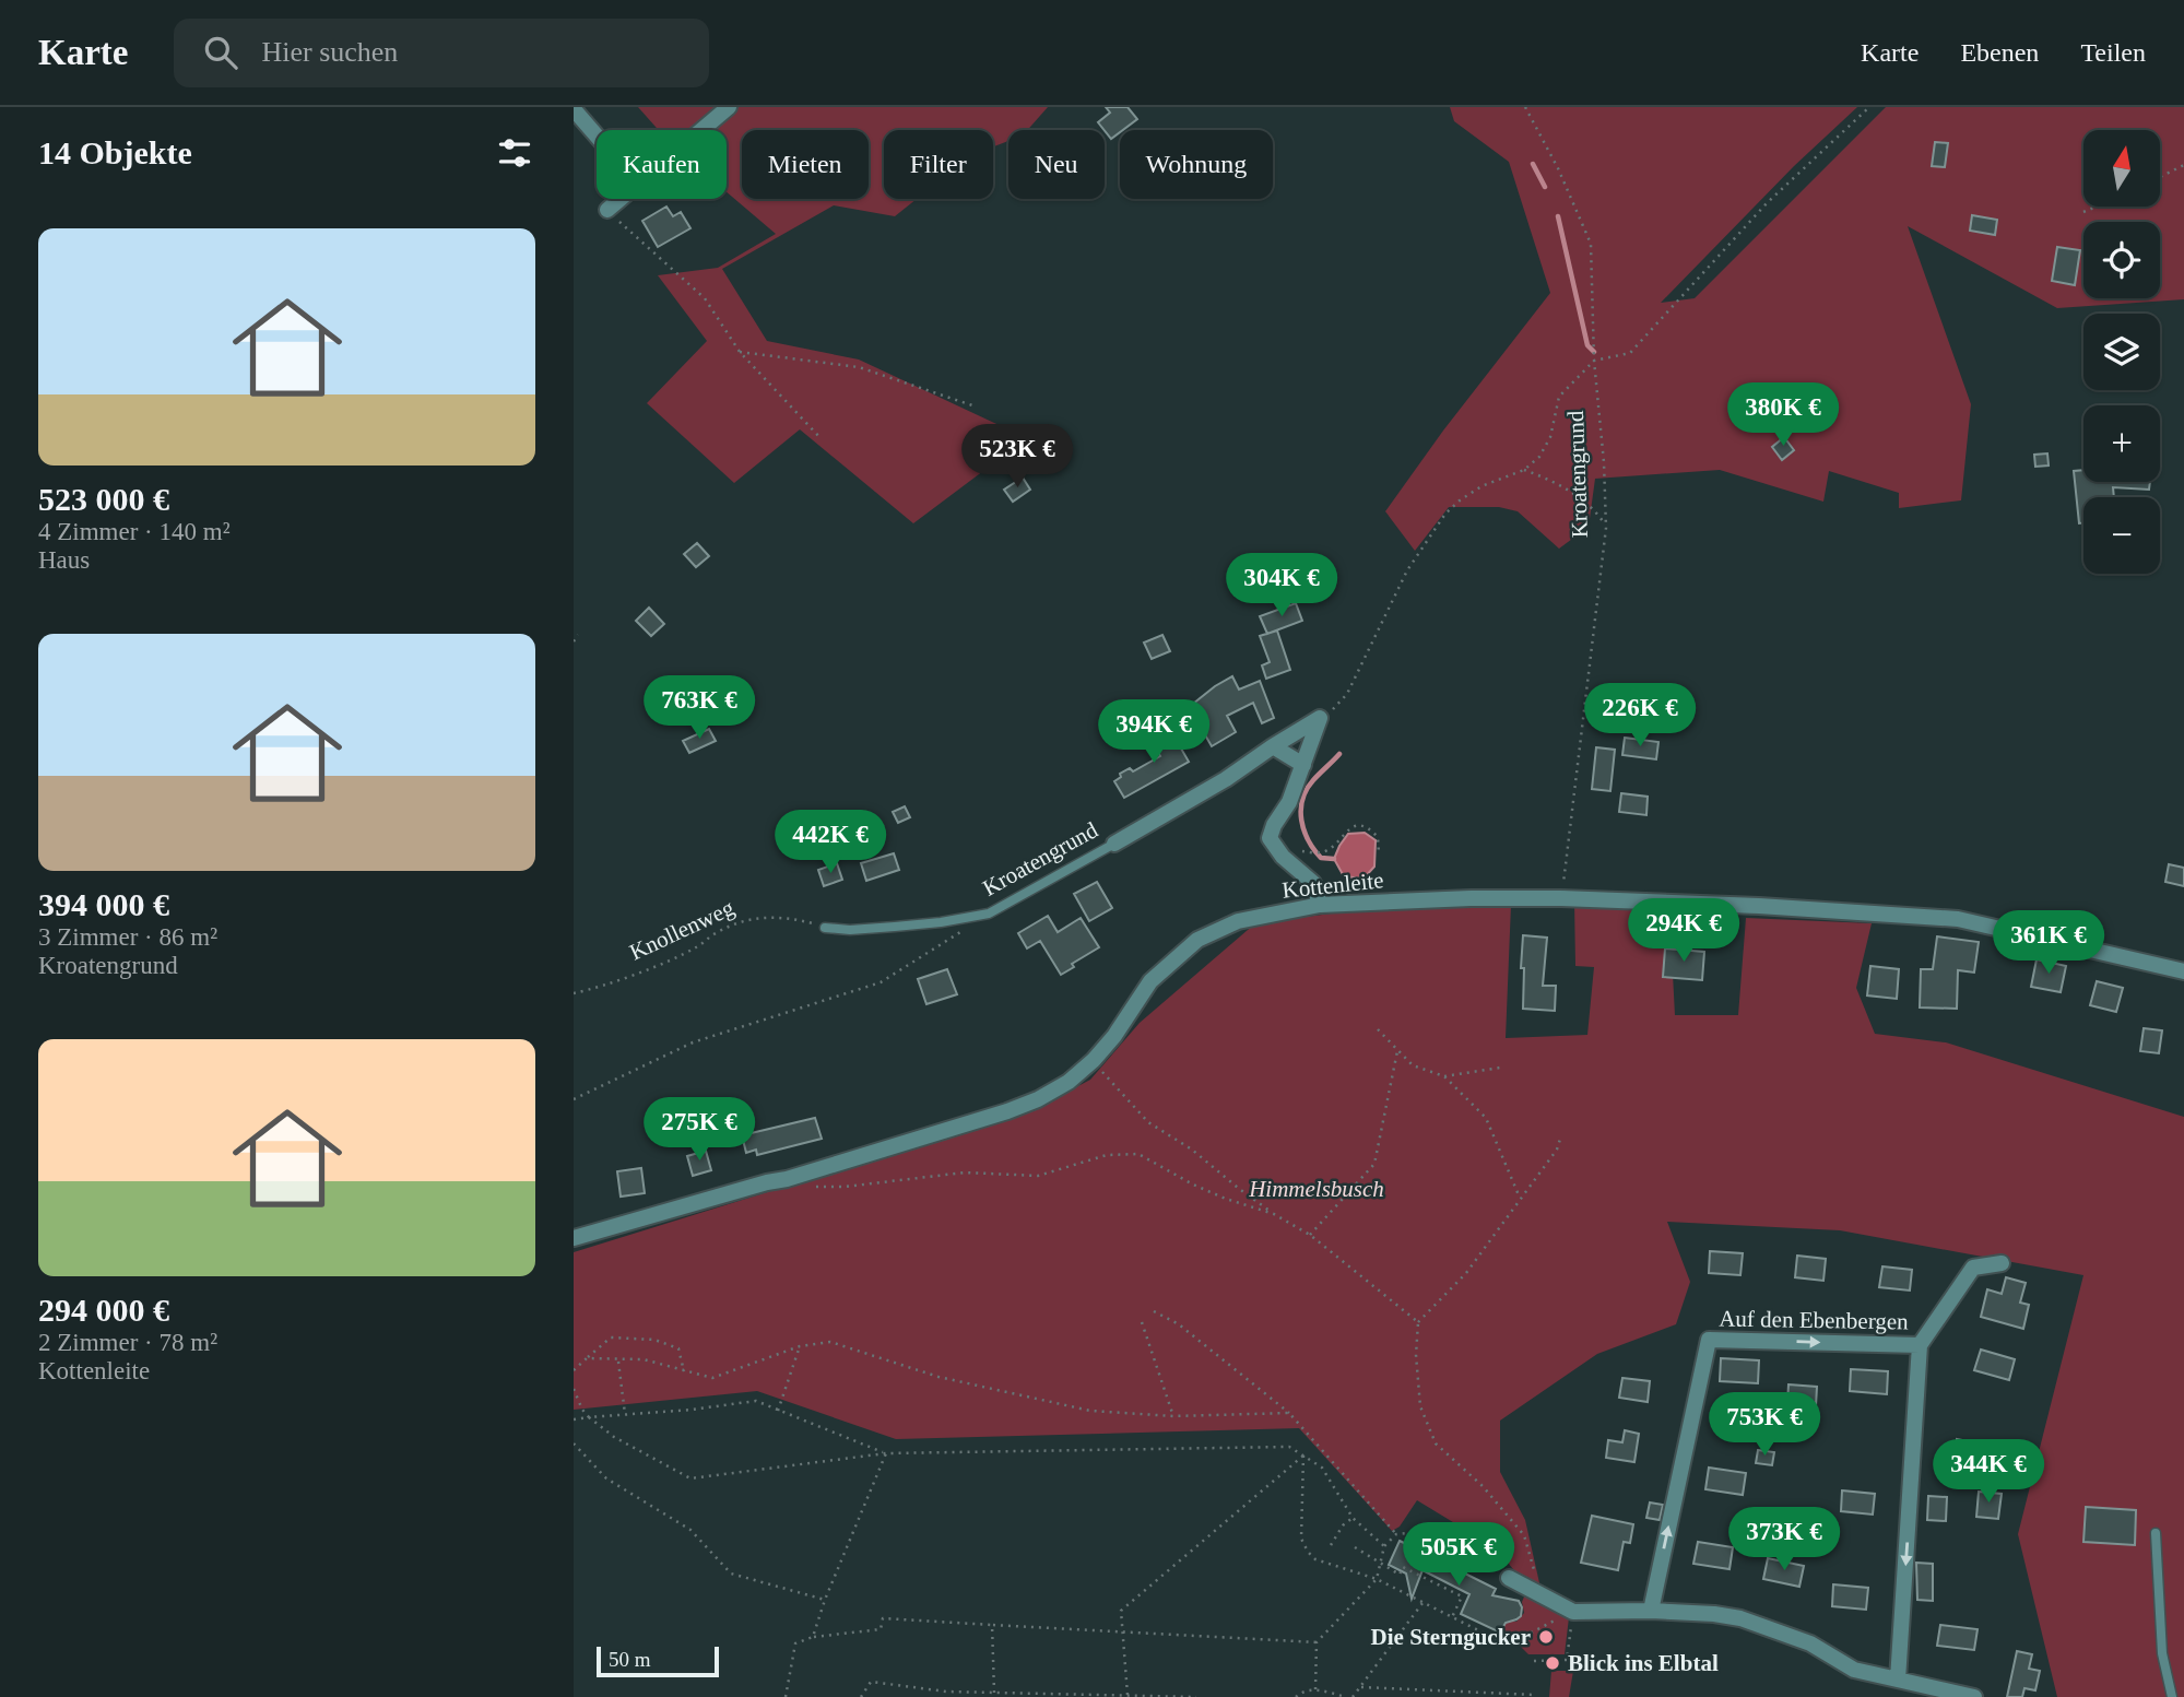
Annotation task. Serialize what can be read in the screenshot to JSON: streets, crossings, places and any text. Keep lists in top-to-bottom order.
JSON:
{
  "streets": {
    "street": ["Kroatengrund", "Kottenleite", "Auf den Ebenbergen"],
    "path": ["Knollenweg"]
  },
  "crossings": [
    ["Kroatengrund", "Kottenleite"],
    ["Kroatengrund", "Knollenweg"]
  ],
  "parks": ["Himmelsbusch"],
  "places": ["Die Sterngucker", "Blick ins Elbtal"],
  "scale_bar": "50 m",
  "north": "top",
  "page": {
    "header": "Karte",
    "search": "Hier suchen",
    "nav": ["Karte", "Ebenen", "Teilen"],
    "heading": "14 Objekte",
    "map_buttons": ["+", "−"],
    "chip": [
      "Kaufen",
      "Mieten",
      "Filter",
      "Neu",
      "Wohnung"
    ],
    "list": [
      {
        "name": "523 000 €",
        "note": "4 Zimmer · 140 m² · Haus"
      },
      {
        "name": "394 000 €",
        "note": "3 Zimmer · 86 m² · Kroatengrund"
      },
      {
        "name": "294 000 €",
        "note": "2 Zimmer · 78 m² · Kottenleite"
      }
    ],
    "price": [
      "380K €",
      "523K €",
      "304K €",
      "763K €",
      "226K €",
      "394K €",
      "442K €",
      "294K €",
      "361K €",
      "275K €",
      "753K €",
      "344K €",
      "373K €",
      "505K €"
    ],
    "scale": "50 m"
  }
}
